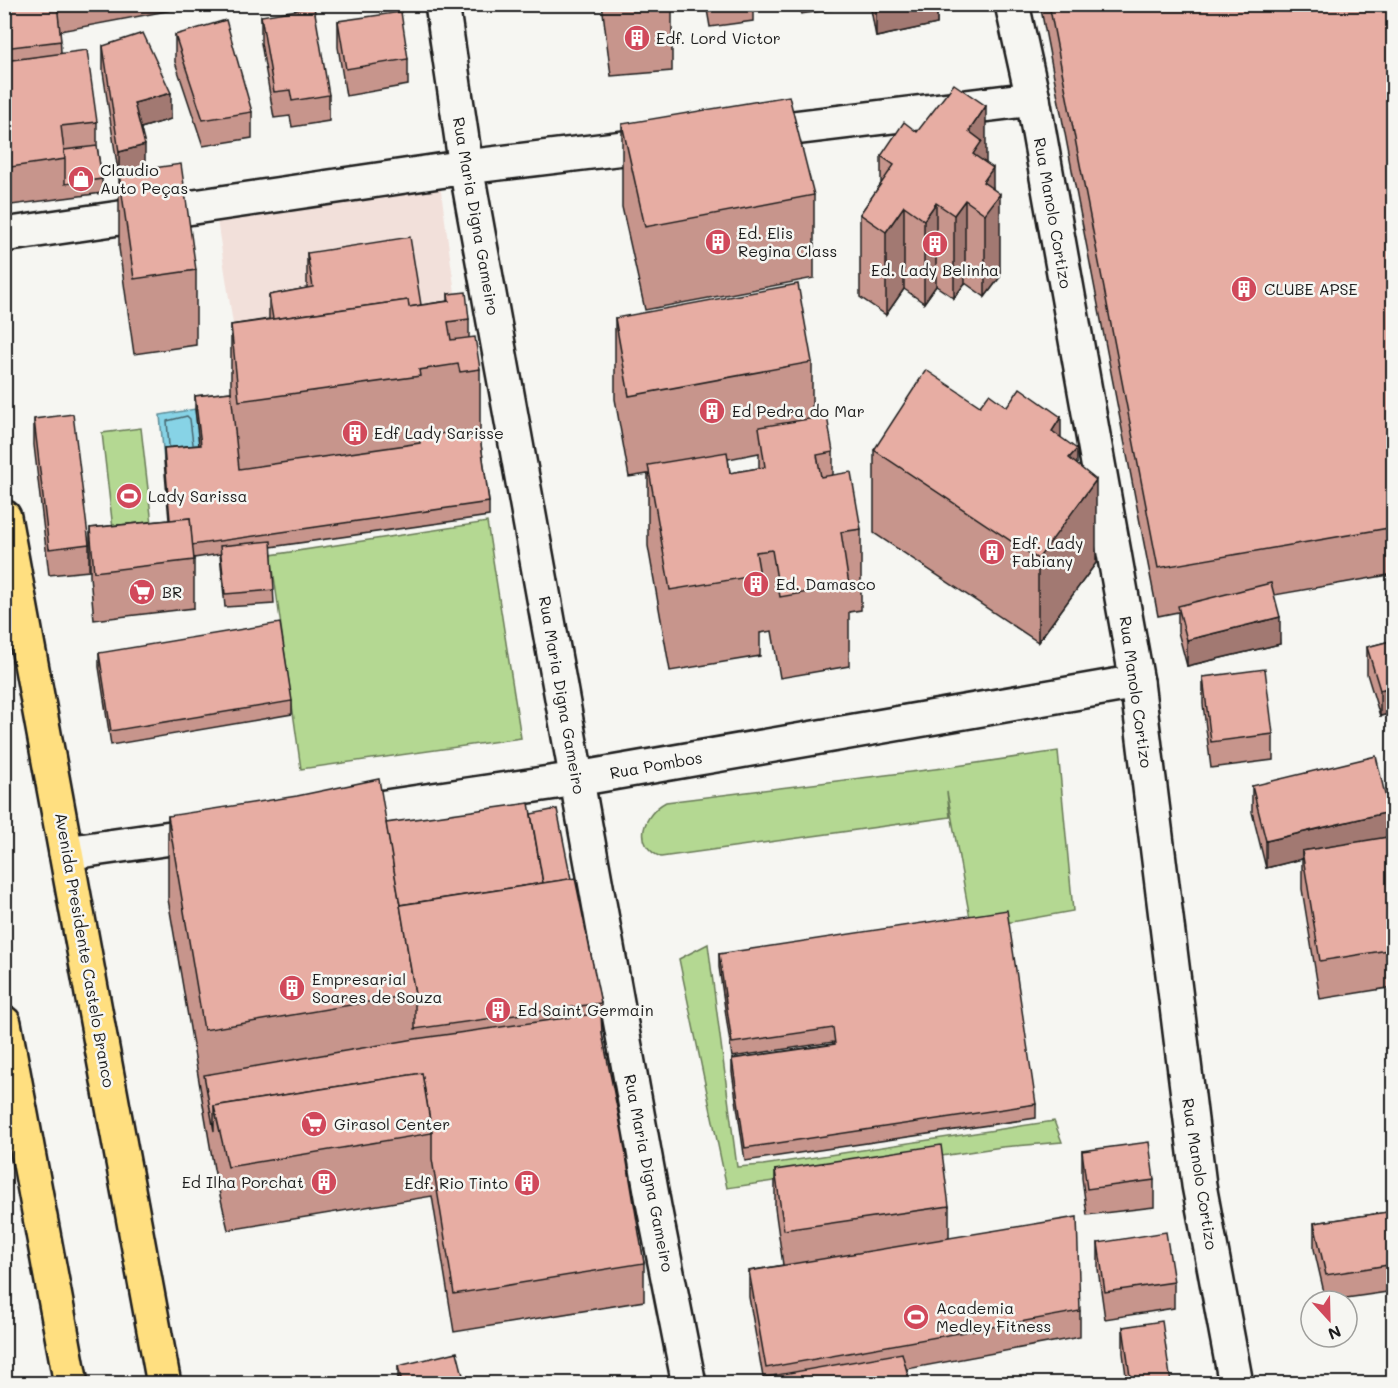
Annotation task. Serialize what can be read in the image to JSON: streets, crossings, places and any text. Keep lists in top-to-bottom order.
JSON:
{
  "streets": {
    "main road": ["Avenida Presidente Castelo Branco"],
    "street": ["Rua Manolo Cortizo", "Rua Maria Digna Gameiro", "Rua Pombos"]
  },
  "crossings": [
    ["Rua Manolo Cortizo", "Rua Pombos"],
    ["Rua Maria Digna Gameiro", "Rua Pombos"]
  ],
  "places": {
    "building": [
      "Edf. Lord Victor",
      "Ed. Elis Regina Class",
      "Ed. Lady Belinha",
      "CLUBE APSE",
      "Ed Pedra do Mar",
      "Edf Lady Sarisse",
      "Edf. Lady Fabiany",
      "Ed. Damasco",
      "Empresarial Soares de Souza",
      "Ed Saint Germain",
      "Ed Ilha Porchat",
      "Edf. Rio Tinto"
    ],
    "shop": ["Claudio Auto Peças"],
    "sports": ["Lady Sarissa", "Academia Medley Fitness"],
    "supermarket": ["BR", "Girasol Center"]
  },
  "north": "bottom"
}
